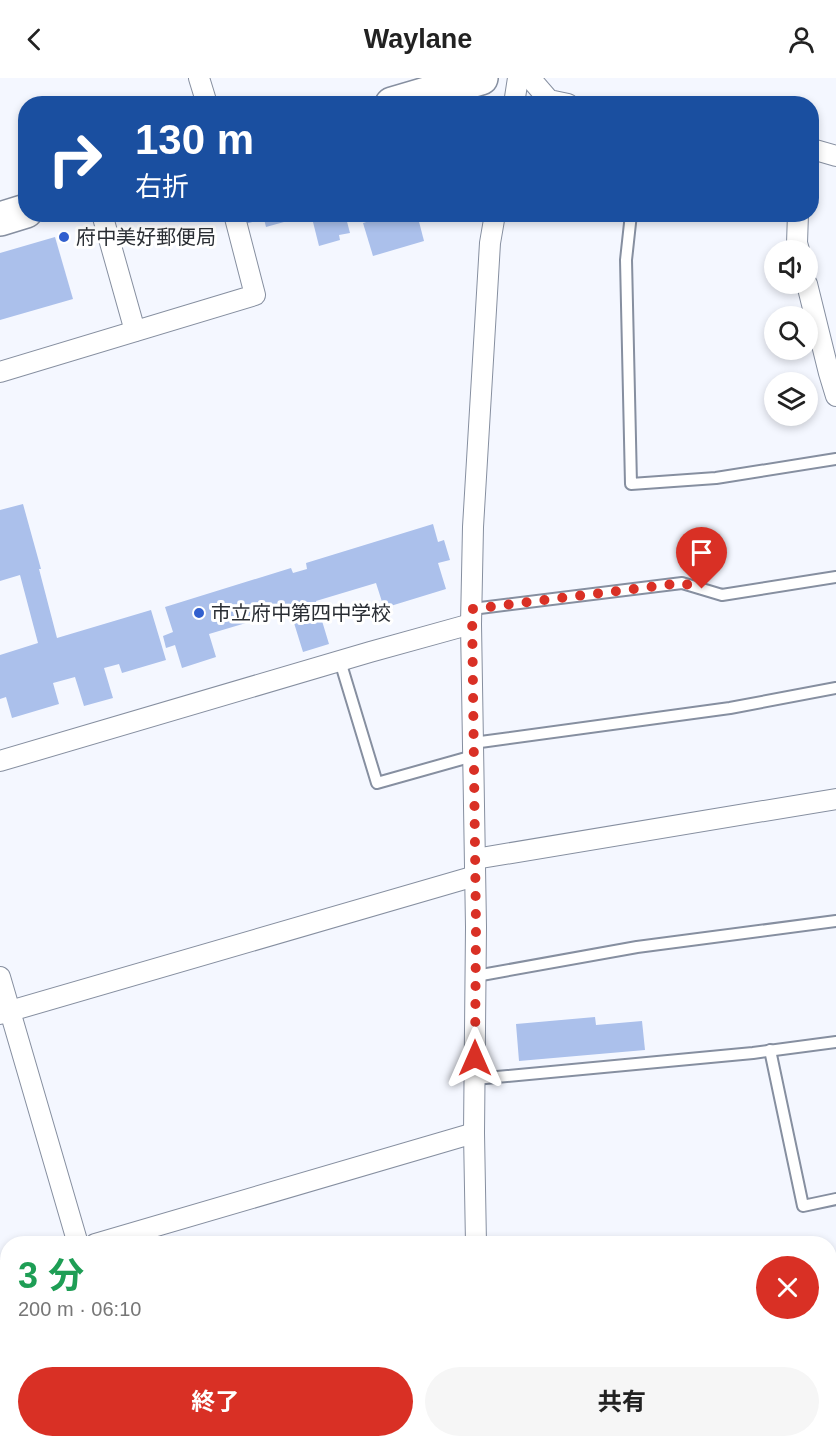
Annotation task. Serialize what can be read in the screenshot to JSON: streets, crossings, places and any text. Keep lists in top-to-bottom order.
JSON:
{
  "places": ["府中美好郵便局", "市立府中第四中学校"],
  "page": {
    "header": "Waylane",
    "turn": ["130 m", "右折"],
    "heading": ["3 分", "200 m · 06:10"],
    "buttons": ["終了", "共有"]
  }
}
